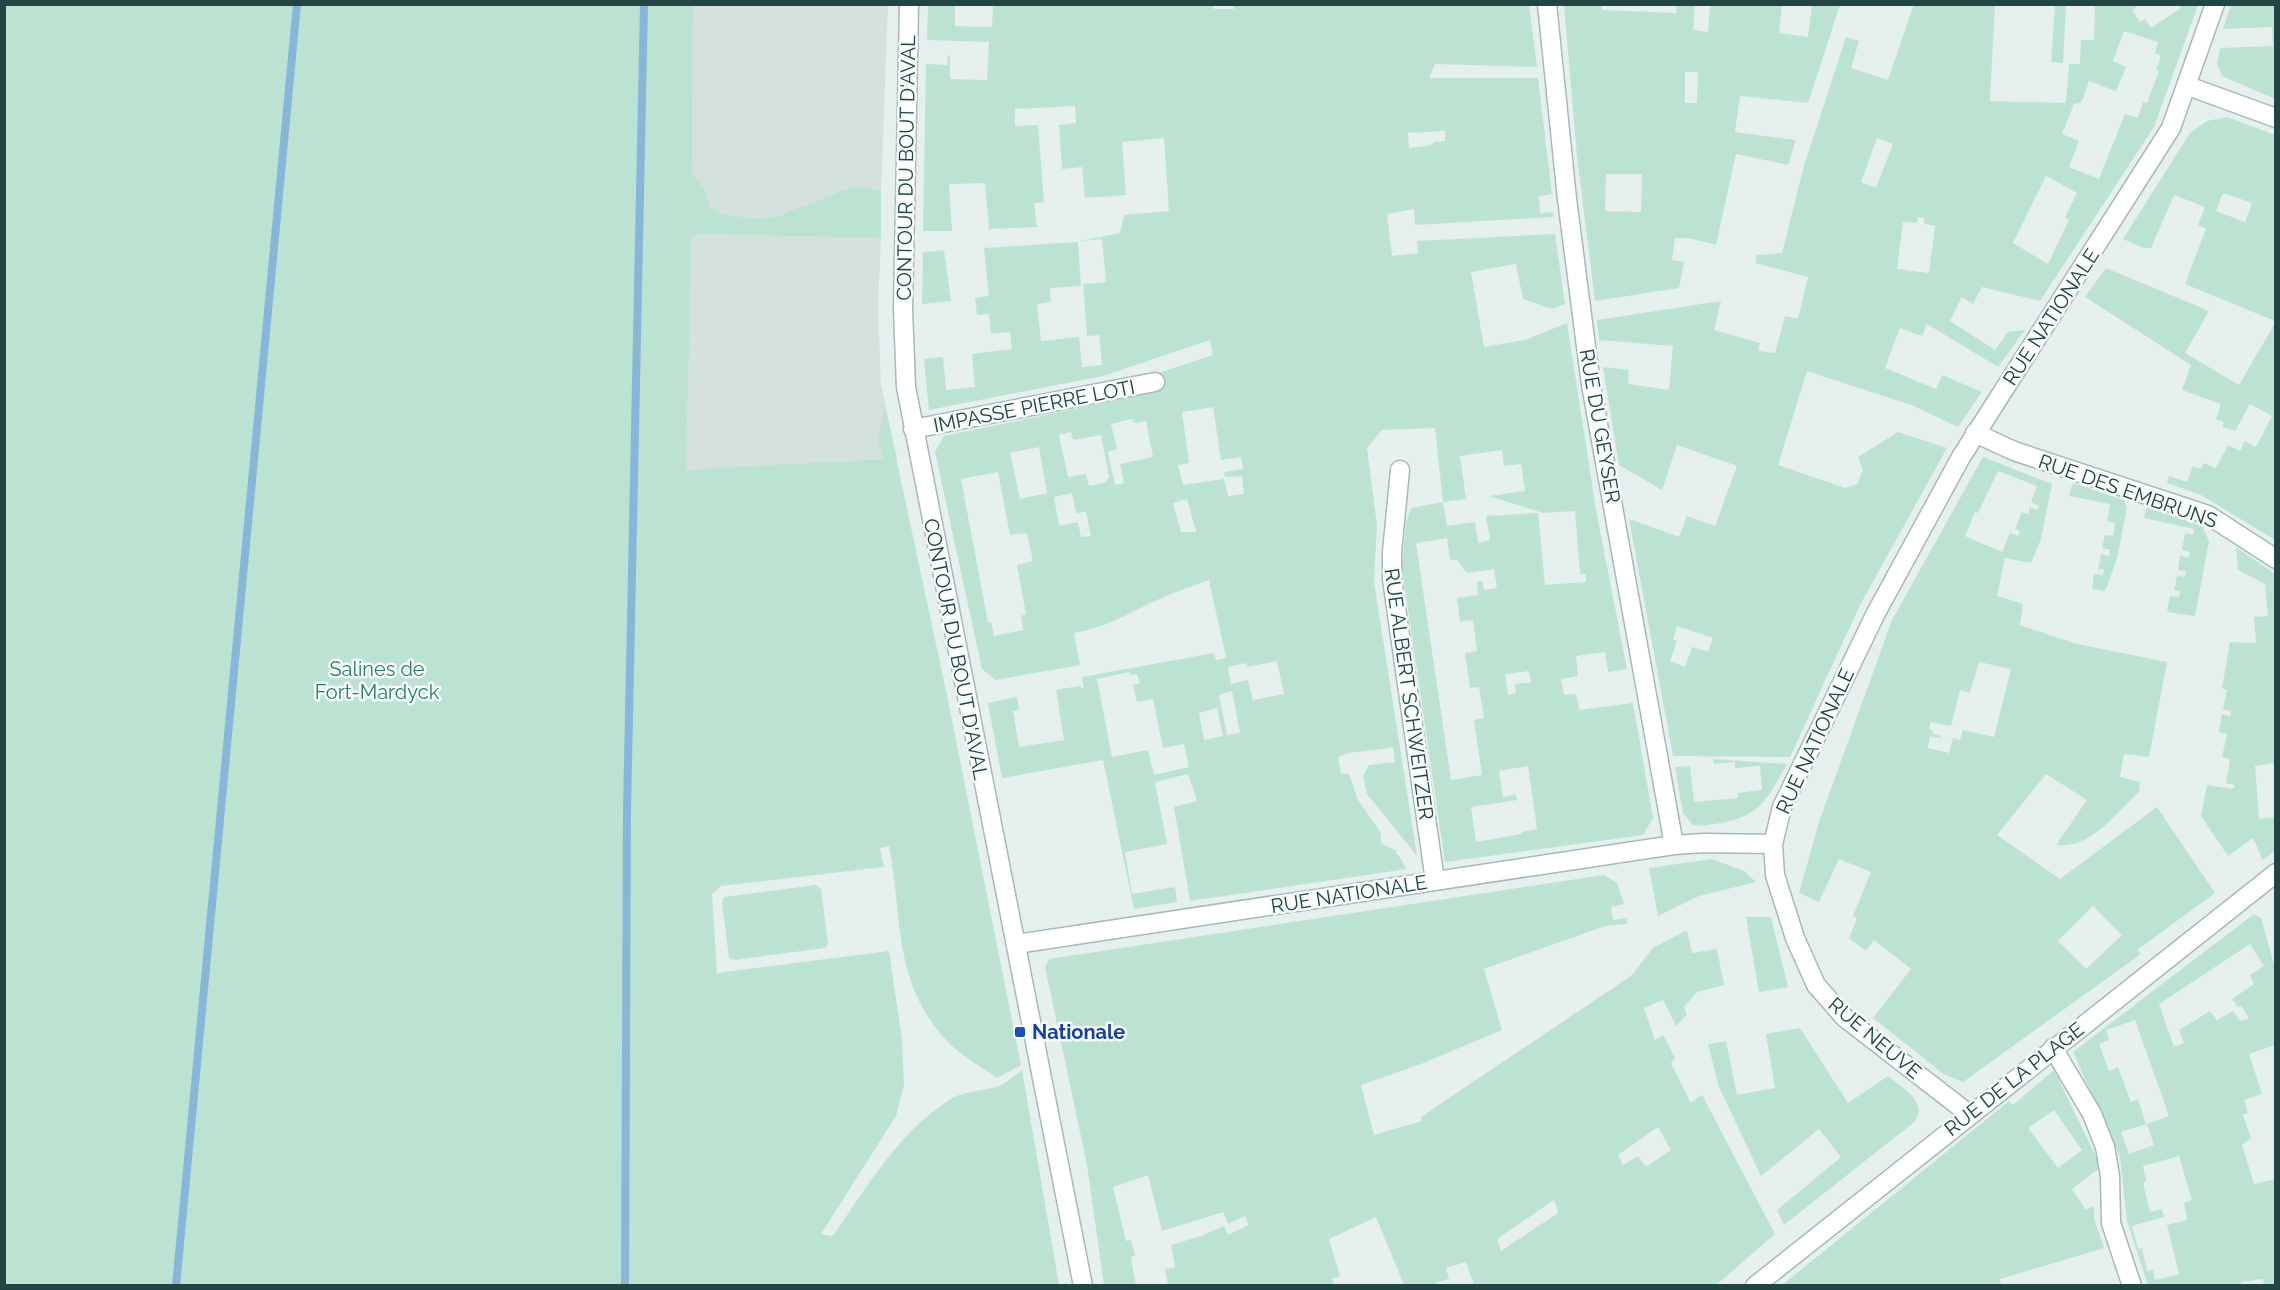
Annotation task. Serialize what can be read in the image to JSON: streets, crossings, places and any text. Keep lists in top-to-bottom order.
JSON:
{
  "streets": {
    "street": [
      "CONTOUR DU BOUT D'AVAL",
      "RUE NATIONALE",
      "IMPASSE PIERRE LOTI",
      "RUE DU GEYSER",
      "RUE DES EMBRUNS",
      "RUE ALBERT SCHWEITZER",
      "RUE NEUVE",
      "RUE DE LA PLAGE"
    ]
  },
  "crossings": [
    ["CONTOUR DU BOUT D'AVAL", "RUE NATIONALE"],
    ["CONTOUR DU BOUT D'AVAL", "IMPASSE PIERRE LOTI"],
    ["RUE NATIONALE", "RUE DU GEYSER"],
    ["RUE NATIONALE", "RUE DES EMBRUNS"],
    ["RUE NATIONALE", "RUE ALBERT SCHWEITZER"],
    ["RUE NATIONALE", "RUE NEUVE"],
    ["RUE NEUVE", "RUE DE LA PLAGE"]
  ],
  "parks": ["Salines de Fort-Mardyck"],
  "places": {
    "transit": ["Nationale"]
  }
}
